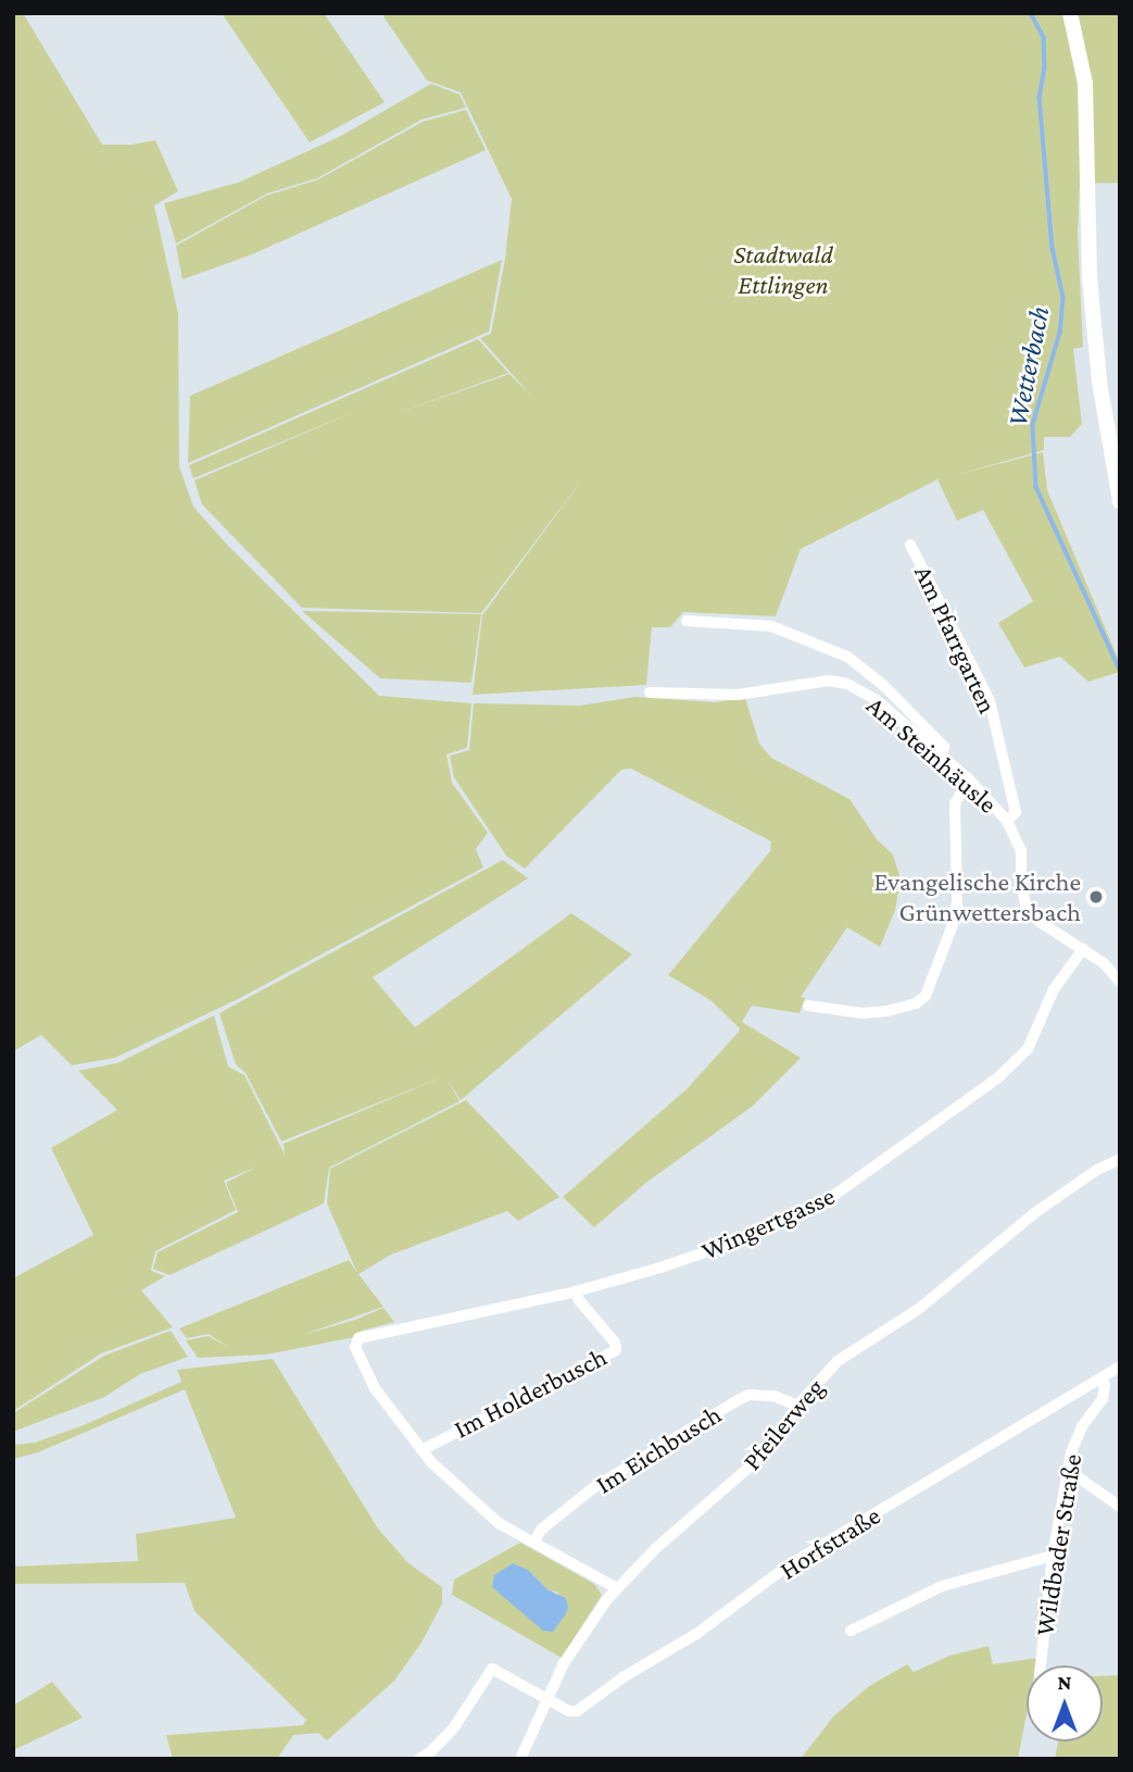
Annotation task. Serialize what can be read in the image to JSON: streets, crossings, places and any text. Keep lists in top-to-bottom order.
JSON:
{
  "streets": {
    "street": [
      "Am Pfarrgarten",
      "Am Steinhäusle",
      "Wingertgasse",
      "Im Holderbusch",
      "Pfeilerweg",
      "Im Eichbusch",
      "Horfstraße",
      "Wildbader Straße"
    ]
  },
  "crossings": [
    ["Am Pfarrgarten", "Am Steinhäusle"],
    ["Am Steinhäusle", "Wingertgasse"],
    ["Wingertgasse", "Im Holderbusch"],
    ["Pfeilerweg", "Im Eichbusch"],
    ["Pfeilerweg", "Horfstraße"],
    ["Horfstraße", "Wildbader Straße"]
  ],
  "water": ["Wetterbach"],
  "parks": ["Stadtwald Ettlingen"],
  "places": ["Evangelische Kirche Grünwettersbach"],
  "north": "top"
}
